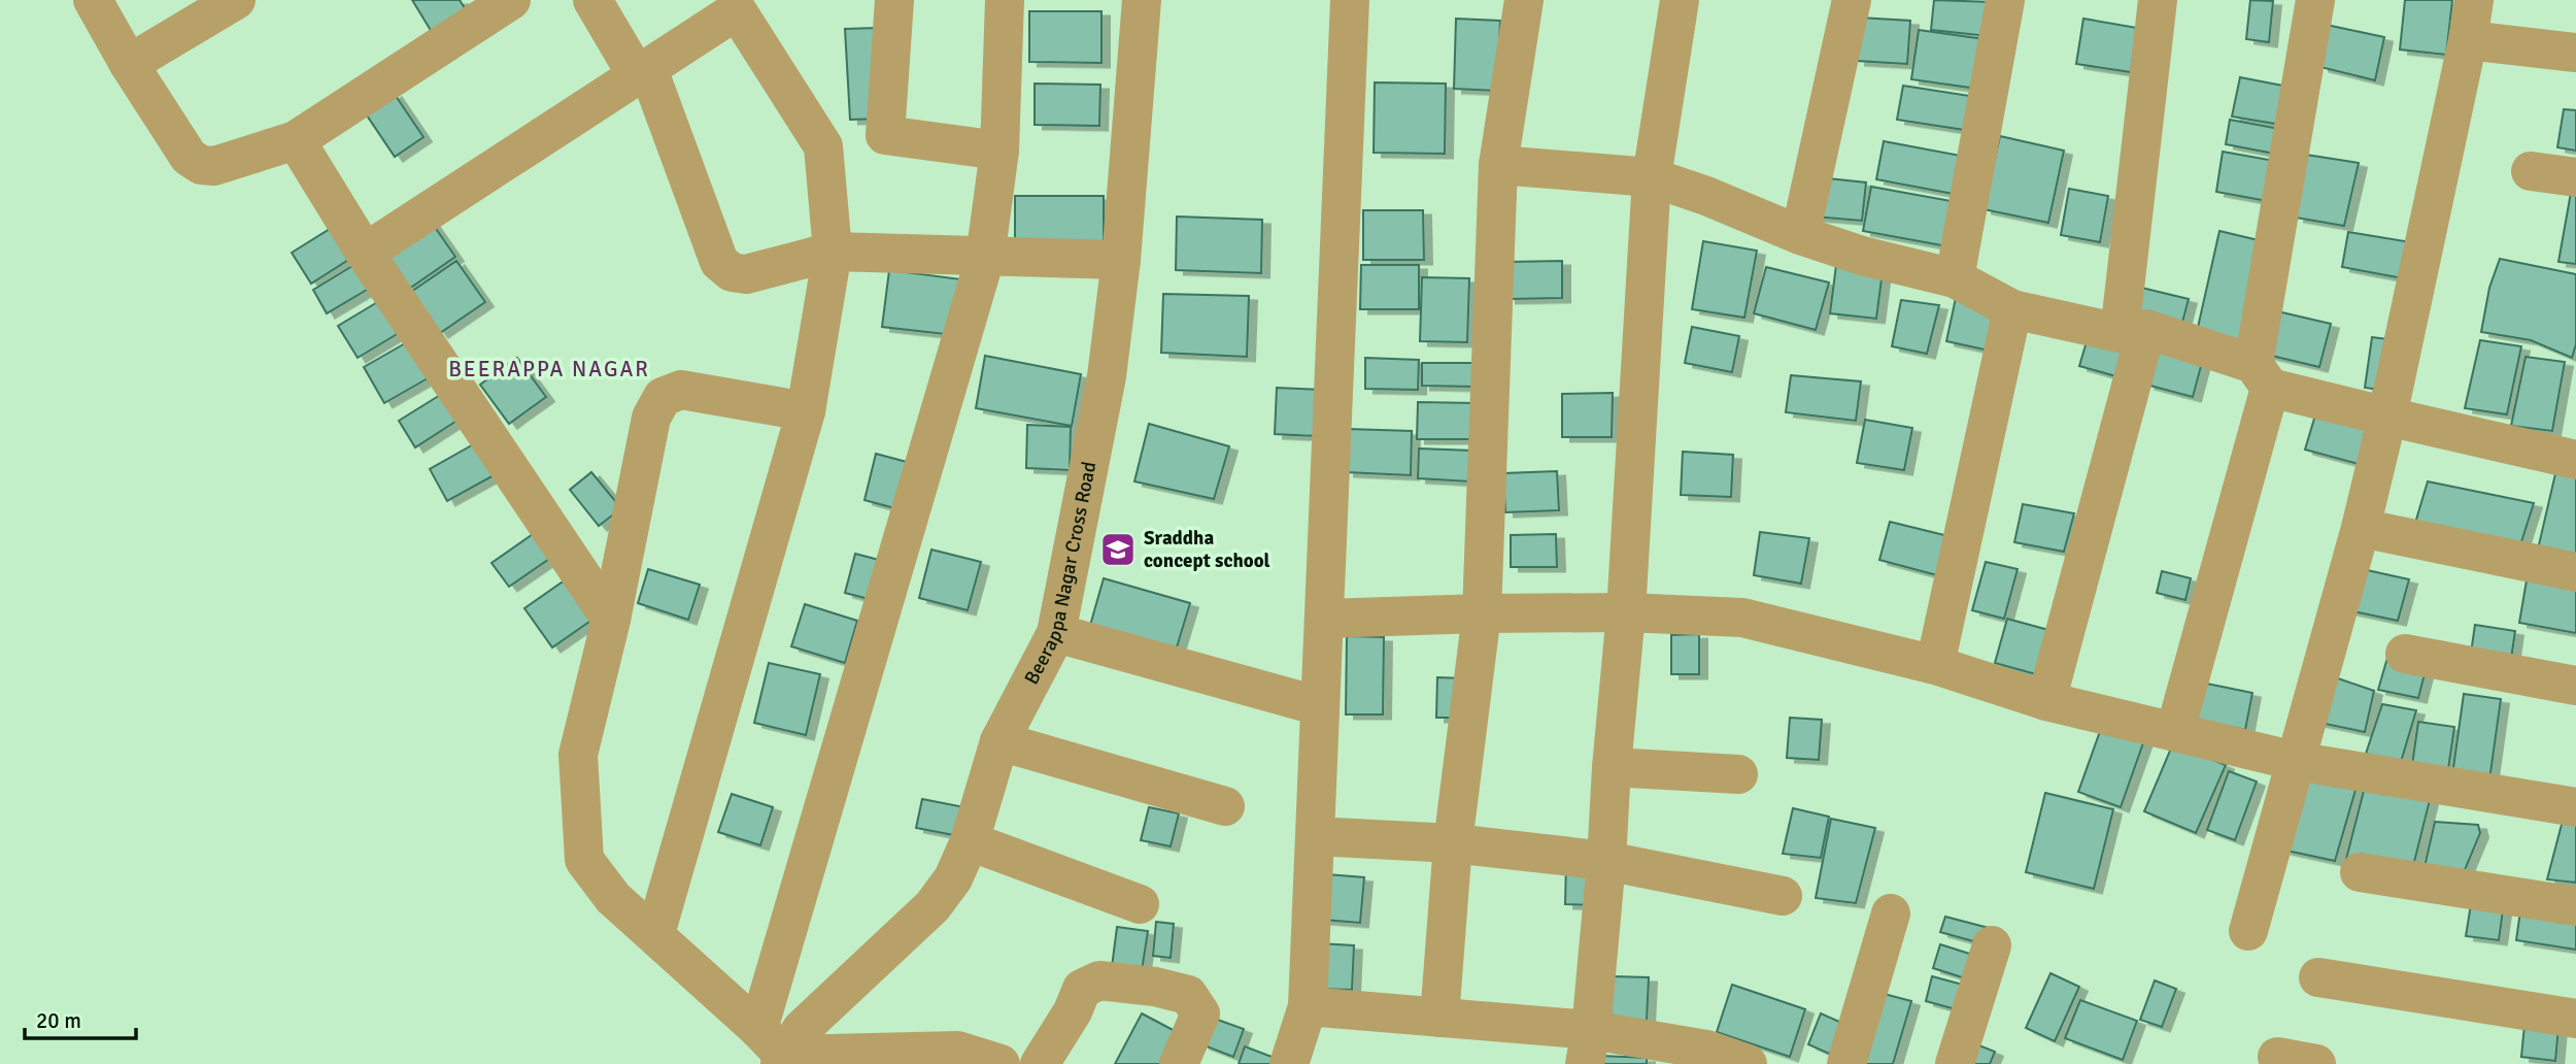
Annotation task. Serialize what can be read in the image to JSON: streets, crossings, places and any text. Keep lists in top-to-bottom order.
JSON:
{
  "streets": {
    "street": ["Beerappa Nagar Cross Road"]
  },
  "districts": ["BEERAPPA NAGAR"],
  "places": {
    "school or university": ["Sraddha concept school"]
  },
  "scale_bar": "20 m"
}
